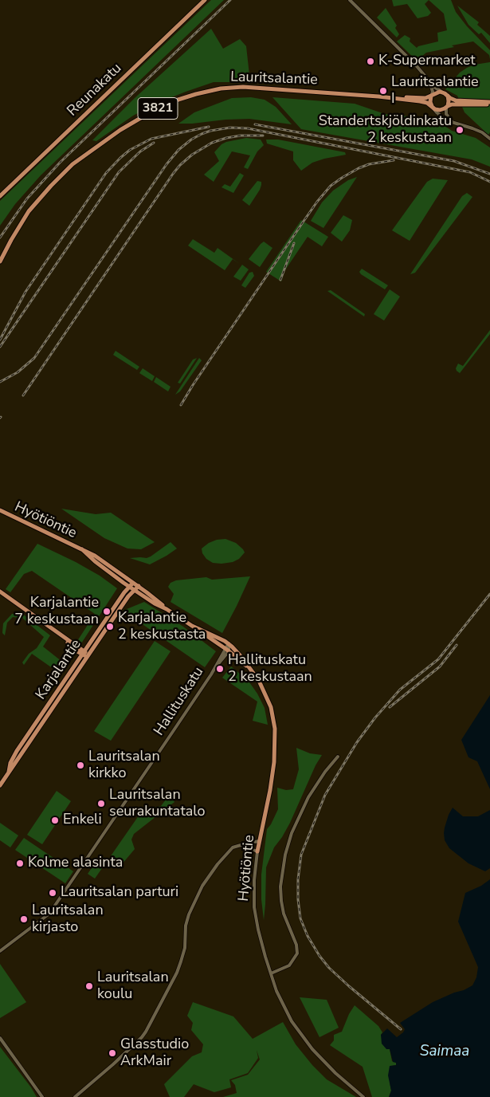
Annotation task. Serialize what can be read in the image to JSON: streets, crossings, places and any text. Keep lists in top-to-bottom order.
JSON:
{
  "streets": {
    "main road": [
      "Lauritsalantie",
      "Reunakatu",
      "3821",
      "Hyötiöntie",
      "Karjalantie"
    ],
    "street": ["Hallituskatu"]
  },
  "crossings": [
    ["Hyötiöntie", "Karjalantie"],
    ["Hyötiöntie", "Hallituskatu"]
  ],
  "water": ["Saimaa"],
  "places": [
    "K-Supermarket",
    "Lauritsalantie I",
    "Standertskjöldinkatu 2 keskustaan",
    "Karjalantie 7 keskustaan",
    "Karjalantie 2 keskustasta",
    "Hallituskatu 2 keskustaan",
    "Lauritsalan kirkko",
    "Lauritsalan seurakuntatalo",
    "Enkeli",
    "Kolme alasinta",
    "Lauritsalan parturi",
    "Lauritsalan kirjasto",
    "Lauritsalan koulu",
    "Glasstudio ArkMair"
  ]
}
